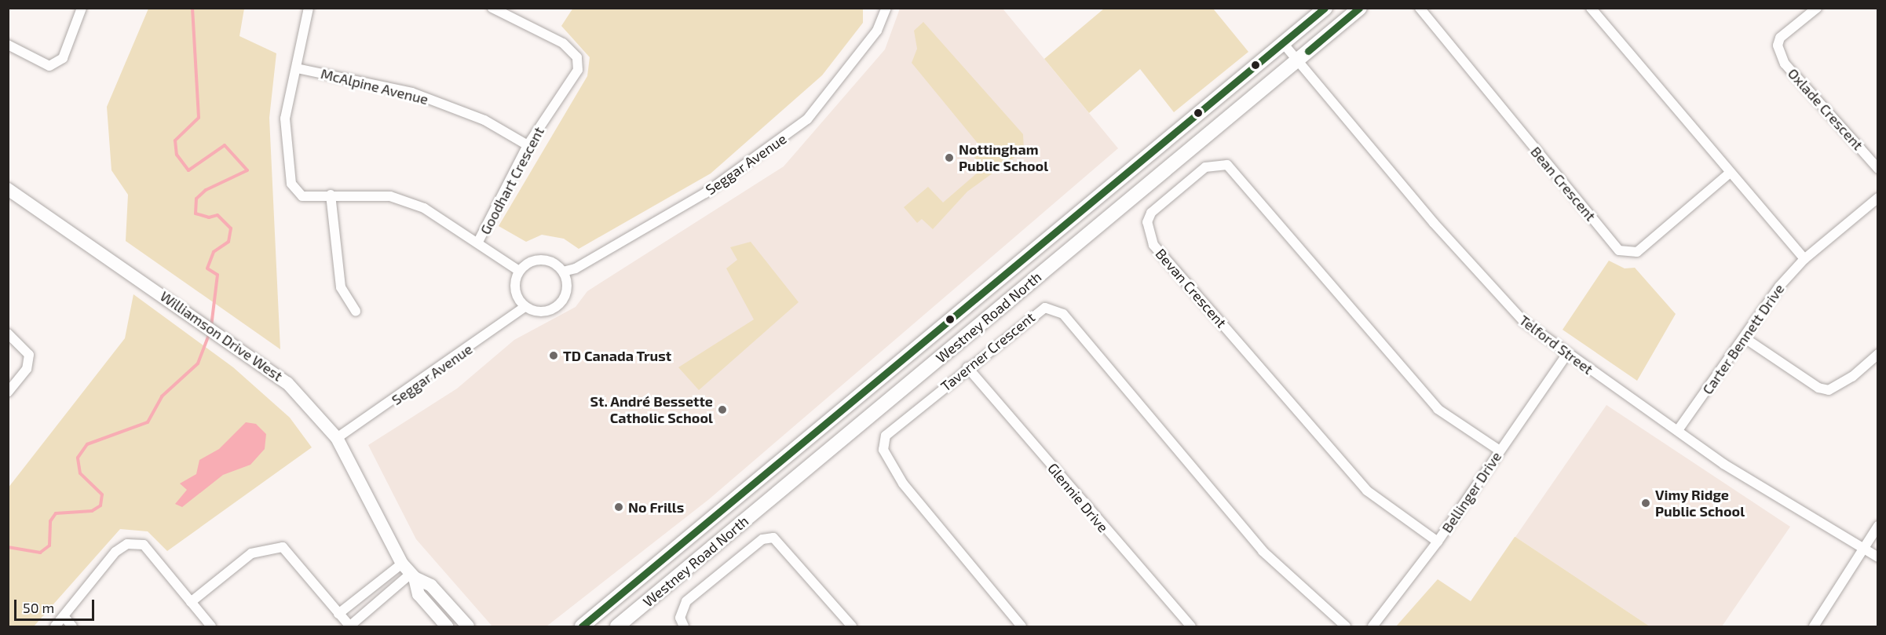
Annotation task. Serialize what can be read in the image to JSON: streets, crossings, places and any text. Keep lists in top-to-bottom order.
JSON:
{
  "streets": {
    "main road": ["Westney Road North"],
    "street": [
      "McAlpine Avenue",
      "Oxlade Crescent",
      "Seggar Avenue",
      "Goodhart Crescent",
      "Bean Crescent",
      "Bevan Crescent",
      "Williamson Drive West",
      "Carter Bennett Drive",
      "Telford Street",
      "Taverner Crescent",
      "Bellinger Drive",
      "Glennie Drive"
    ]
  },
  "crossings": [
    ["McAlpine Avenue", "Goodhart Crescent"],
    ["Seggar Avenue", "Goodhart Crescent"],
    ["Seggar Avenue", "Williamson Drive West"],
    ["Bevan Crescent", "Bellinger Drive"],
    ["Westney Road North", "Telford Street"],
    ["Carter Bennett Drive", "Telford Street"],
    ["Telford Street", "Bellinger Drive"],
    ["Taverner Crescent", "Glennie Drive"]
  ],
  "places": [
    "Nottingham Public School",
    "TD Canada Trust",
    "St. André Bessette Catholic School",
    "Vimy Ridge Public School",
    "No Frills"
  ],
  "scale_bar": "50 m"
}
